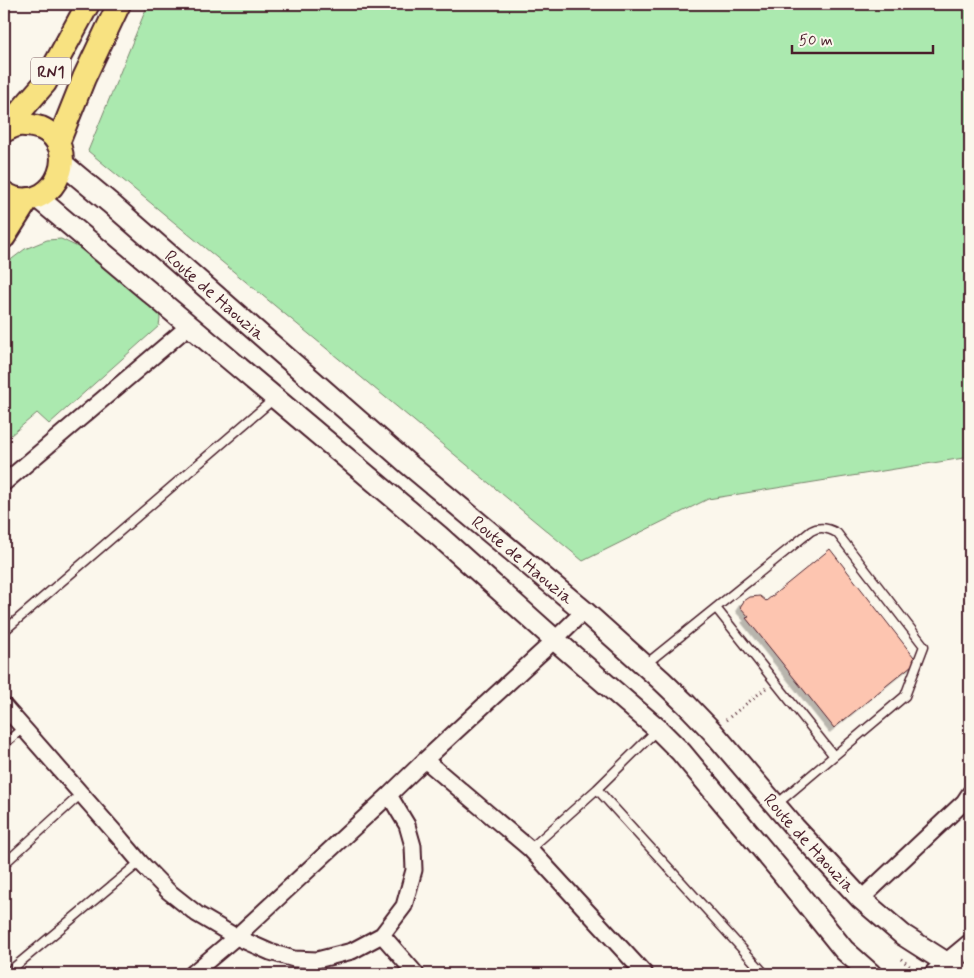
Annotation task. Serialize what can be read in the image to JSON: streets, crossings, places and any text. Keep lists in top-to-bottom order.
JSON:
{
  "streets": {
    "main road": ["RN1"],
    "street": ["Route de Haouzia"]
  },
  "crossings": [
    ["RN1", "Route de Haouzia"]
  ],
  "scale_bar": "50 m"
}
